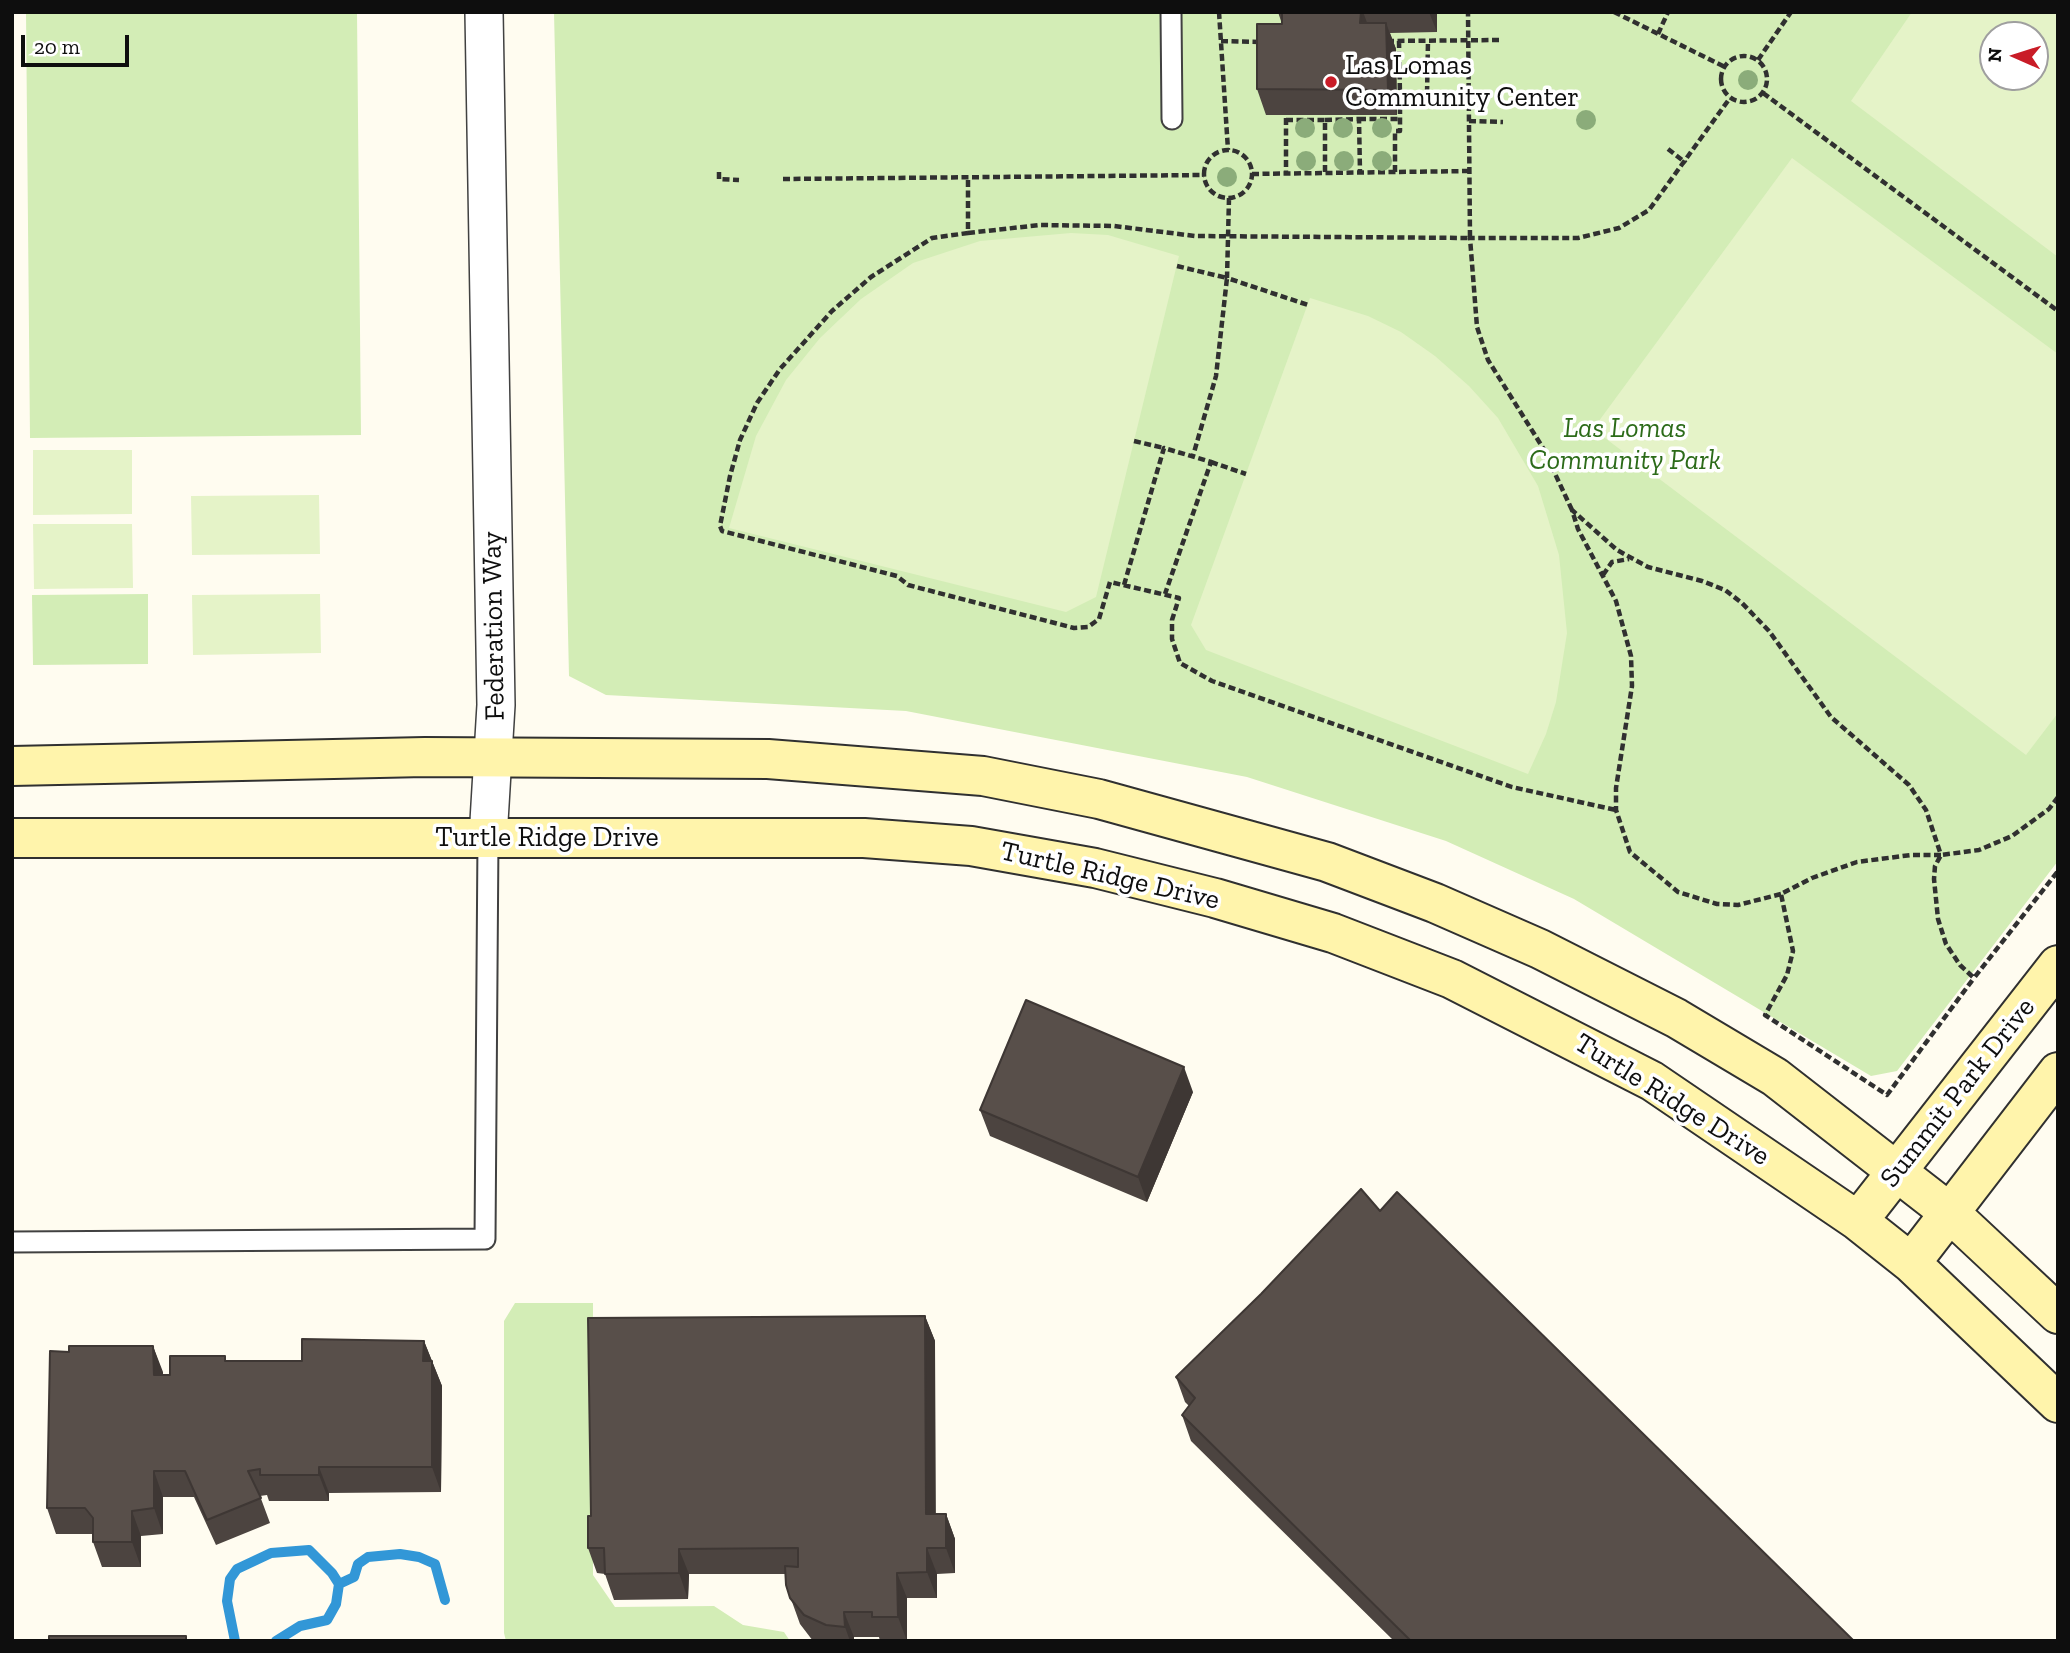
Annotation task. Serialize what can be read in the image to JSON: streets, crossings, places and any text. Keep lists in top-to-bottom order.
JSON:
{
  "streets": {
    "street": ["Federation Way", "Turtle Ridge Drive", "Summit Park Drive"]
  },
  "crossings": [
    ["Federation Way", "Turtle Ridge Drive"],
    ["Turtle Ridge Drive", "Summit Park Drive"]
  ],
  "parks": ["Las Lomas Community Park"],
  "places": ["Las Lomas Community Center"],
  "scale_bar": "20 m",
  "north": "left"
}
